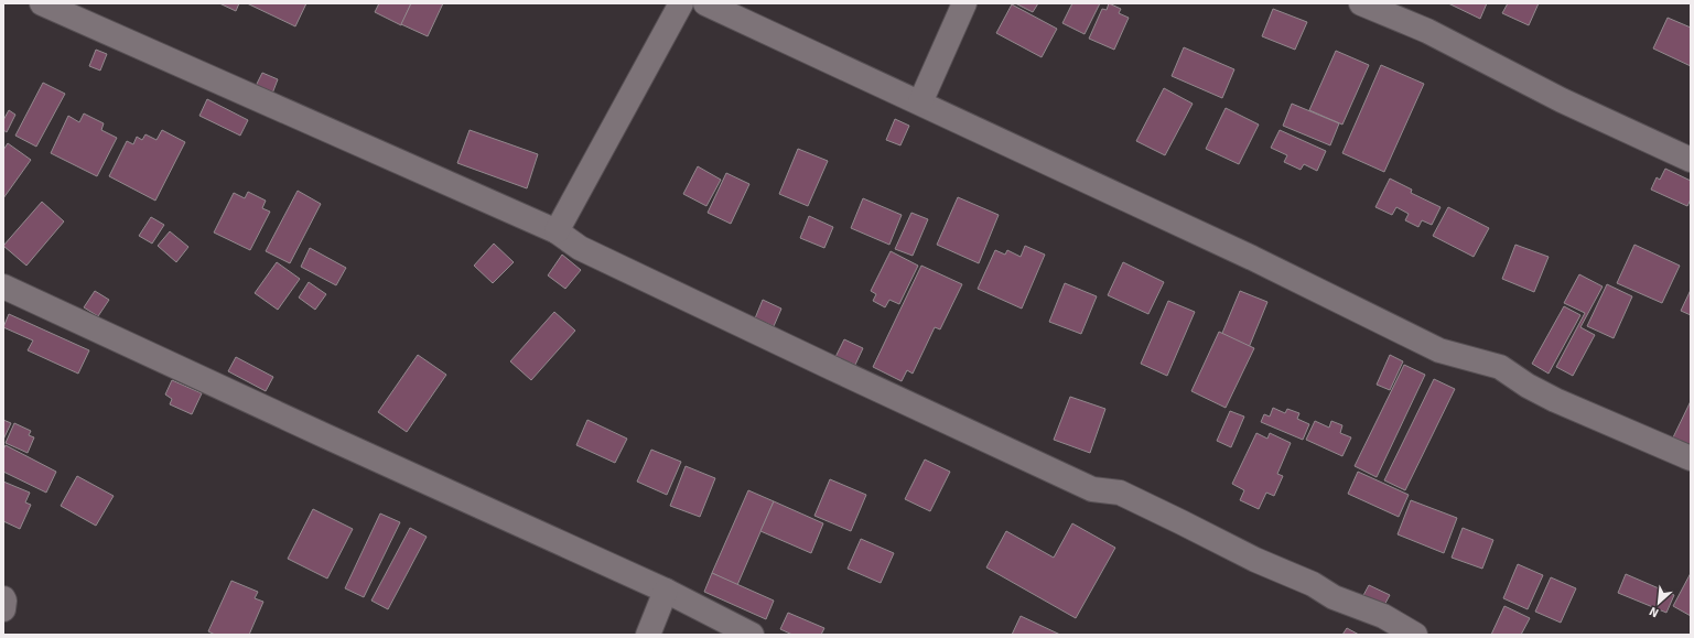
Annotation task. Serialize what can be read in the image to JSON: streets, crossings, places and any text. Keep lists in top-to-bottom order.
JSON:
{
  "north": "bottom left"
}
